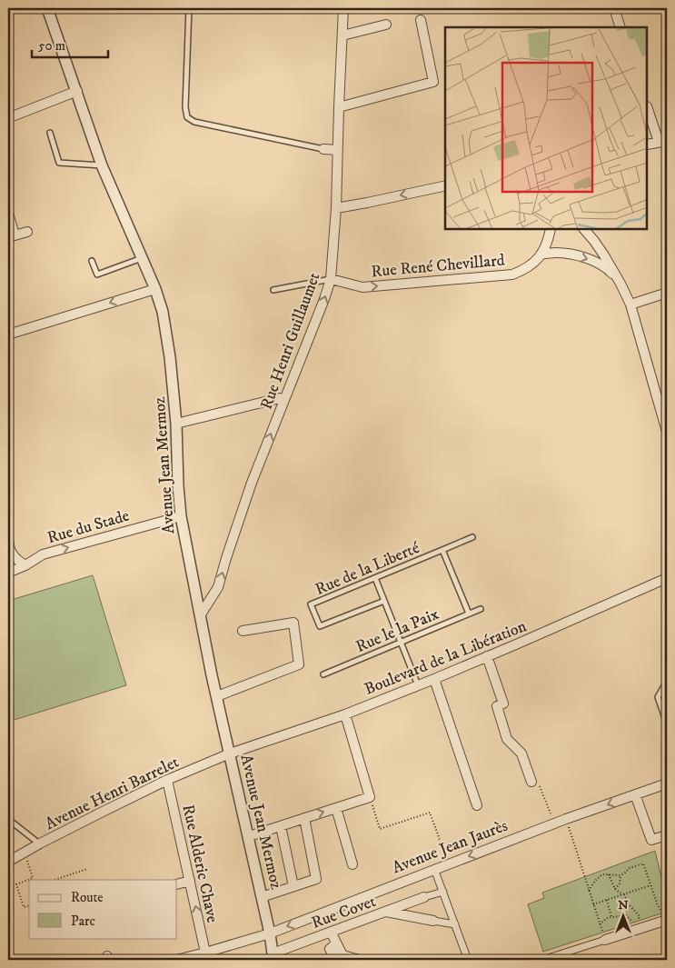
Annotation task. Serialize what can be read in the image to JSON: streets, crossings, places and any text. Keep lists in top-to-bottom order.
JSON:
{
  "streets": {
    "street": [
      "Rue René Chevillard",
      "Rue Henri Guillaumet",
      "Avenue Jean Mermoz",
      "Rue du Stade",
      "Boulevard de la Libération",
      "Avenue Henri Barrelet",
      "Avenue Jean Jaurès",
      "Rue Alderic Chave",
      "Rue Covet"
    ],
    "lane": ["Rue de la Liberté", "Rue le la Paix"]
  },
  "crossings": [
    ["Rue René Chevillard", "Rue Henri Guillaumet"],
    ["Rue Henri Guillaumet", "Avenue Jean Mermoz"],
    ["Avenue Jean Mermoz", "Rue du Stade"],
    ["Avenue Jean Mermoz", "Boulevard de la Libération"],
    ["Avenue Jean Mermoz", "Avenue Henri Barrelet"],
    ["Avenue Jean Mermoz", "Avenue Jean Jaurès"],
    ["Rue de la Liberté", "Rue le la Paix"],
    ["Boulevard de la Libération", "Avenue Henri Barrelet"],
    ["Avenue Henri Barrelet", "Rue Alderic Chave"]
  ],
  "one_way": [
    "Rue René Chevillard",
    "Rue Henri Guillaumet",
    "Rue du Stade",
    "Avenue Jean Jaurès",
    "Rue Alderic Chave"
  ],
  "legend": ["Route", "Parc"],
  "scale_bar": "50 m",
  "north": "top"
}
